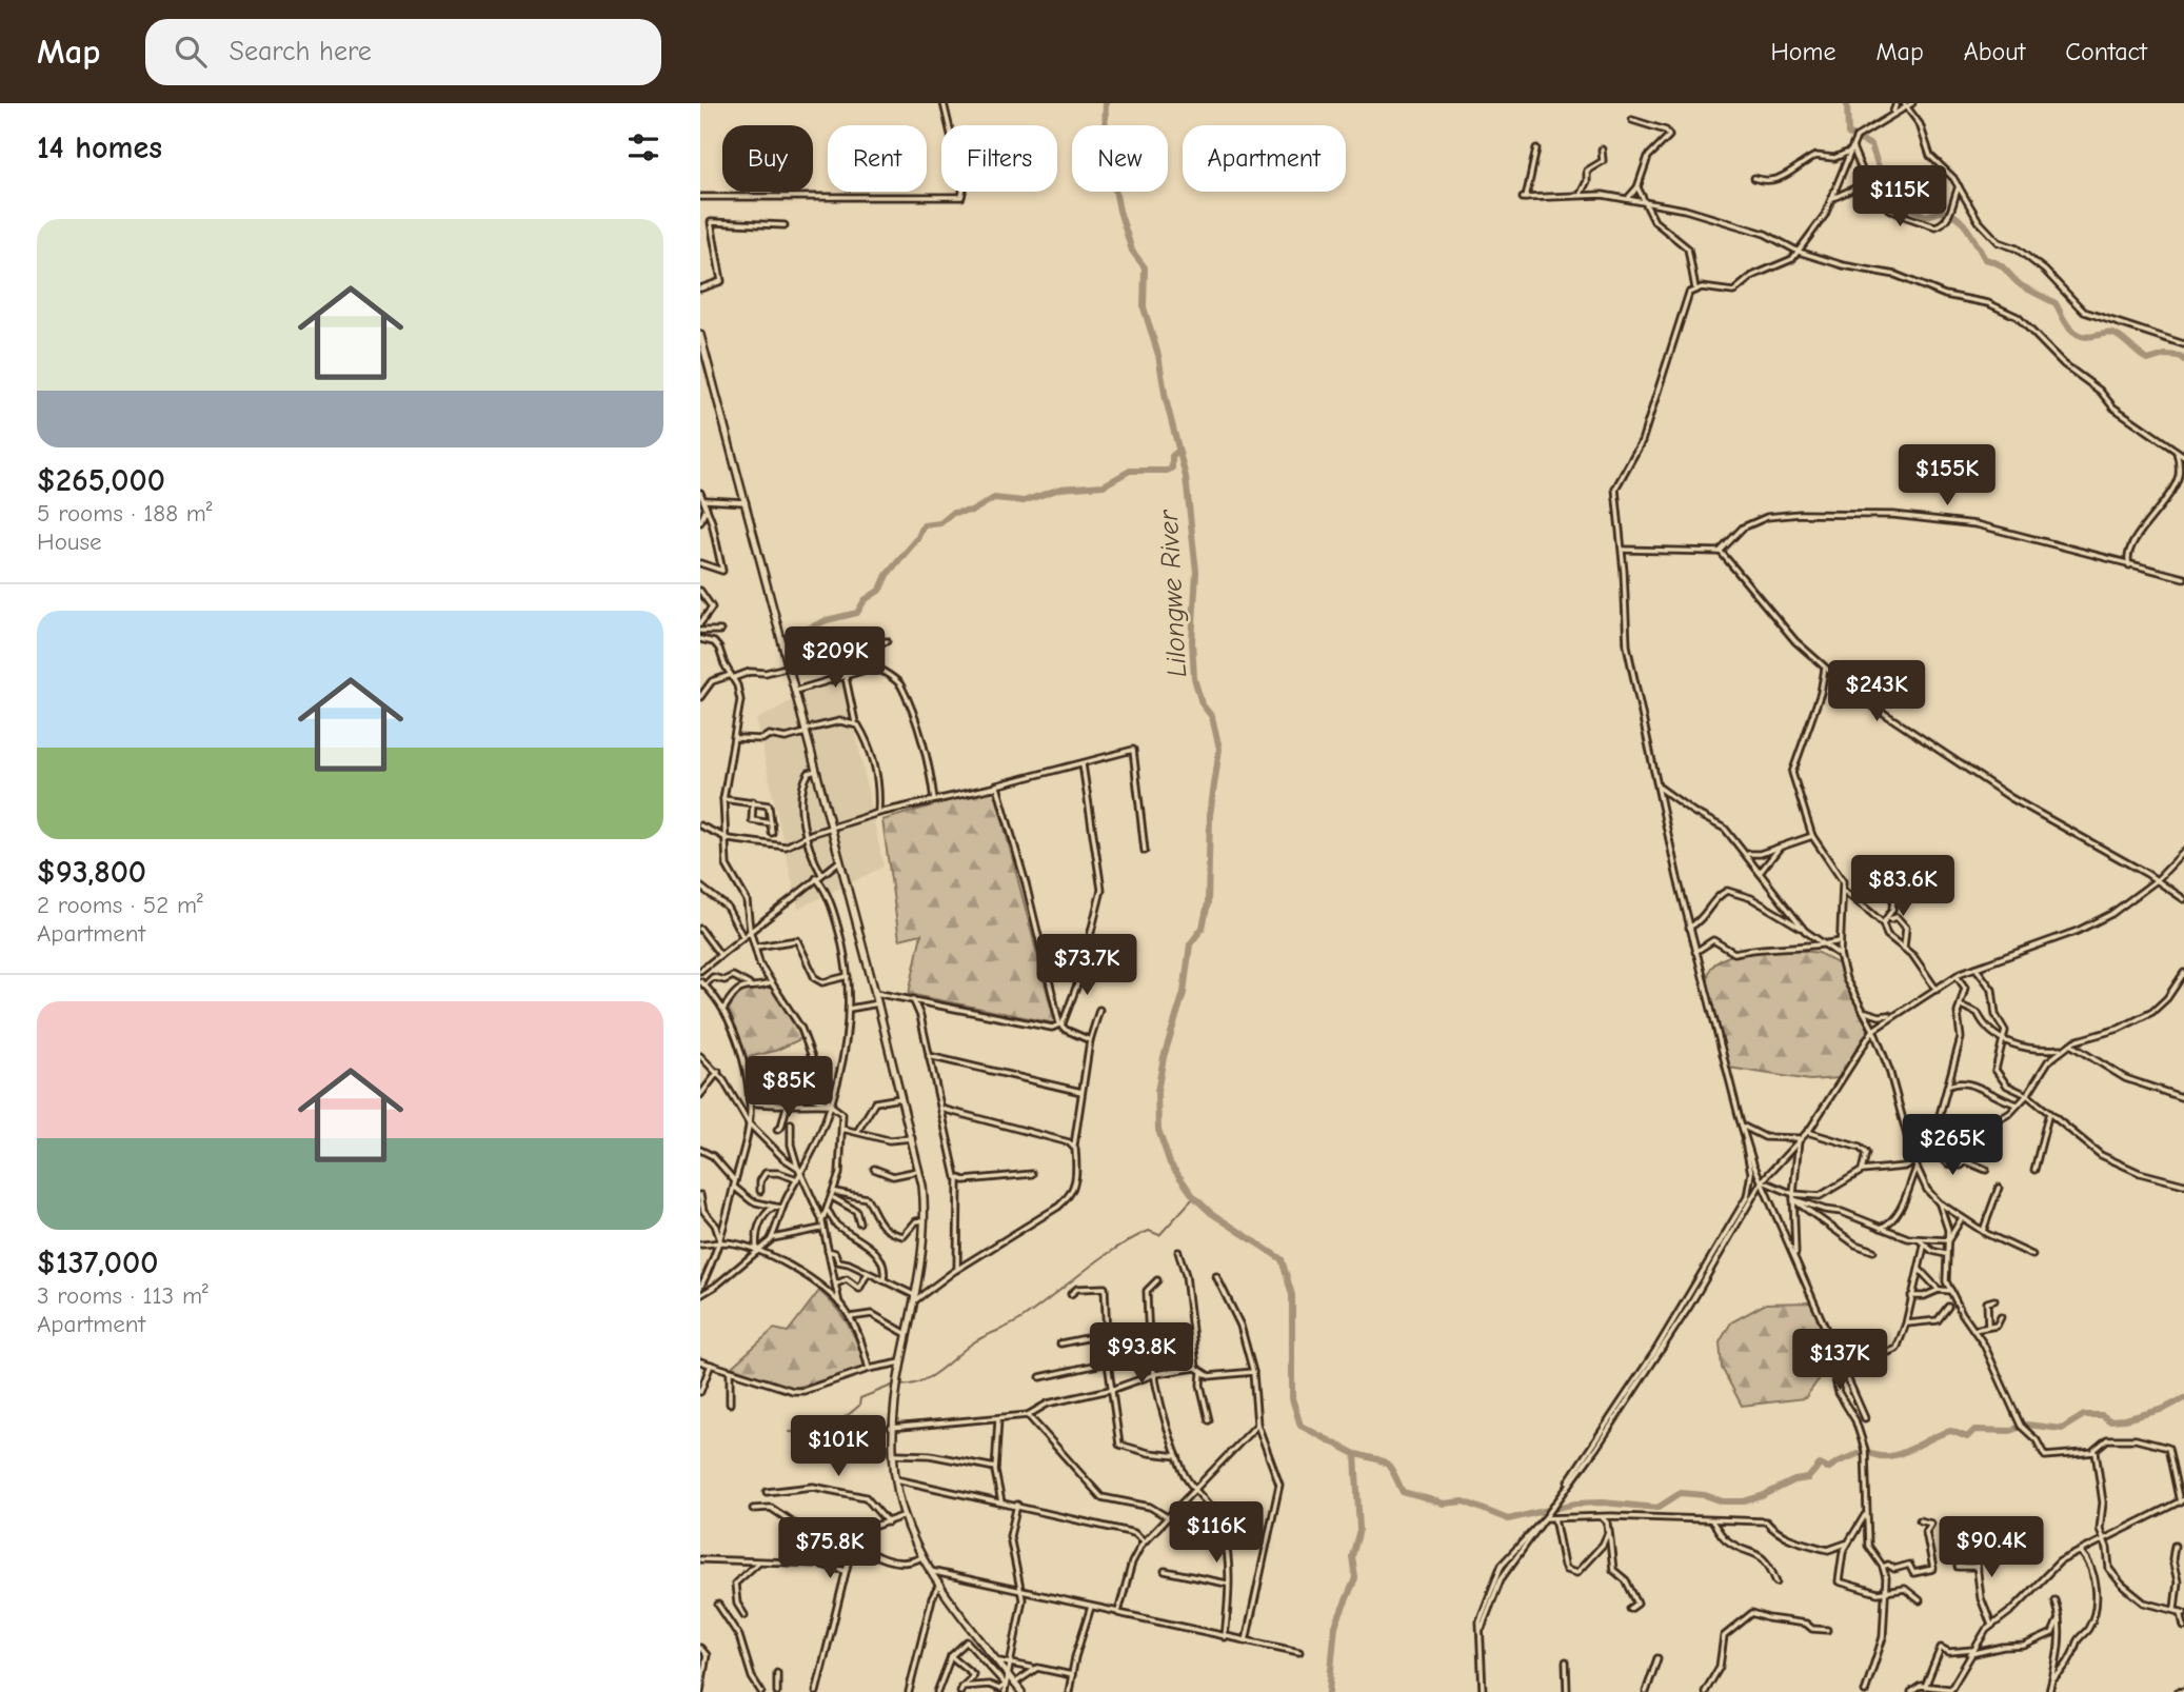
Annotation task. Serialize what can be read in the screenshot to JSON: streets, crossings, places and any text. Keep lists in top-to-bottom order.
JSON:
{
  "water": ["Lilongwe River"],
  "page": {
    "header": "Map",
    "search": "Search here",
    "nav": [
      "Home",
      "Map",
      "About",
      "Contact"
    ],
    "heading": "14 homes",
    "chip": [
      "Buy",
      "Rent",
      "Filters",
      "New",
      "Apartment"
    ],
    "price": [
      "$115K",
      "$155K",
      "$209K",
      "$243K",
      "$83.6K",
      "$73.7K",
      "$85K",
      "$265K",
      "$93.8K",
      "$137K",
      "$101K",
      "$116K",
      "$90.4K",
      "$75.8K"
    ],
    "list": [
      {
        "name": "$265,000",
        "note": "5 rooms · 188 m² · House"
      },
      {
        "name": "$93,800",
        "note": "2 rooms · 52 m² · Apartment"
      },
      {
        "name": "$137,000",
        "note": "3 rooms · 113 m² · Apartment"
      }
    ]
  }
}
